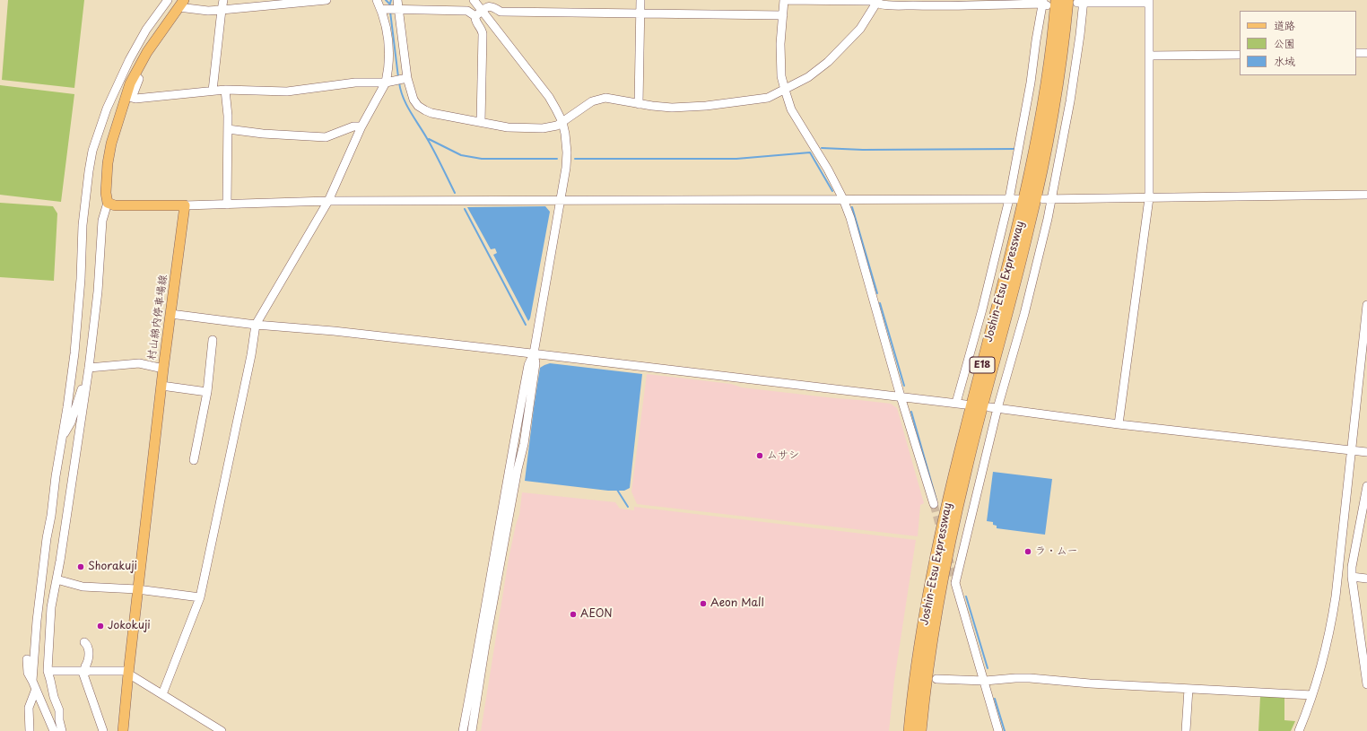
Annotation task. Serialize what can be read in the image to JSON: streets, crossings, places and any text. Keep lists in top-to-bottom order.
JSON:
{
  "streets": {
    "highway": ["Joshin-Etsu Expressway", "E18"],
    "main road": ["村山綿内停車場線"]
  },
  "places": [
    "ムサシ",
    "ラ・ムー",
    "Shorakuji",
    "Aeon Mall",
    "AEON",
    "Jokokuji"
  ],
  "legend": ["道路", "公園", "水域"]
}
